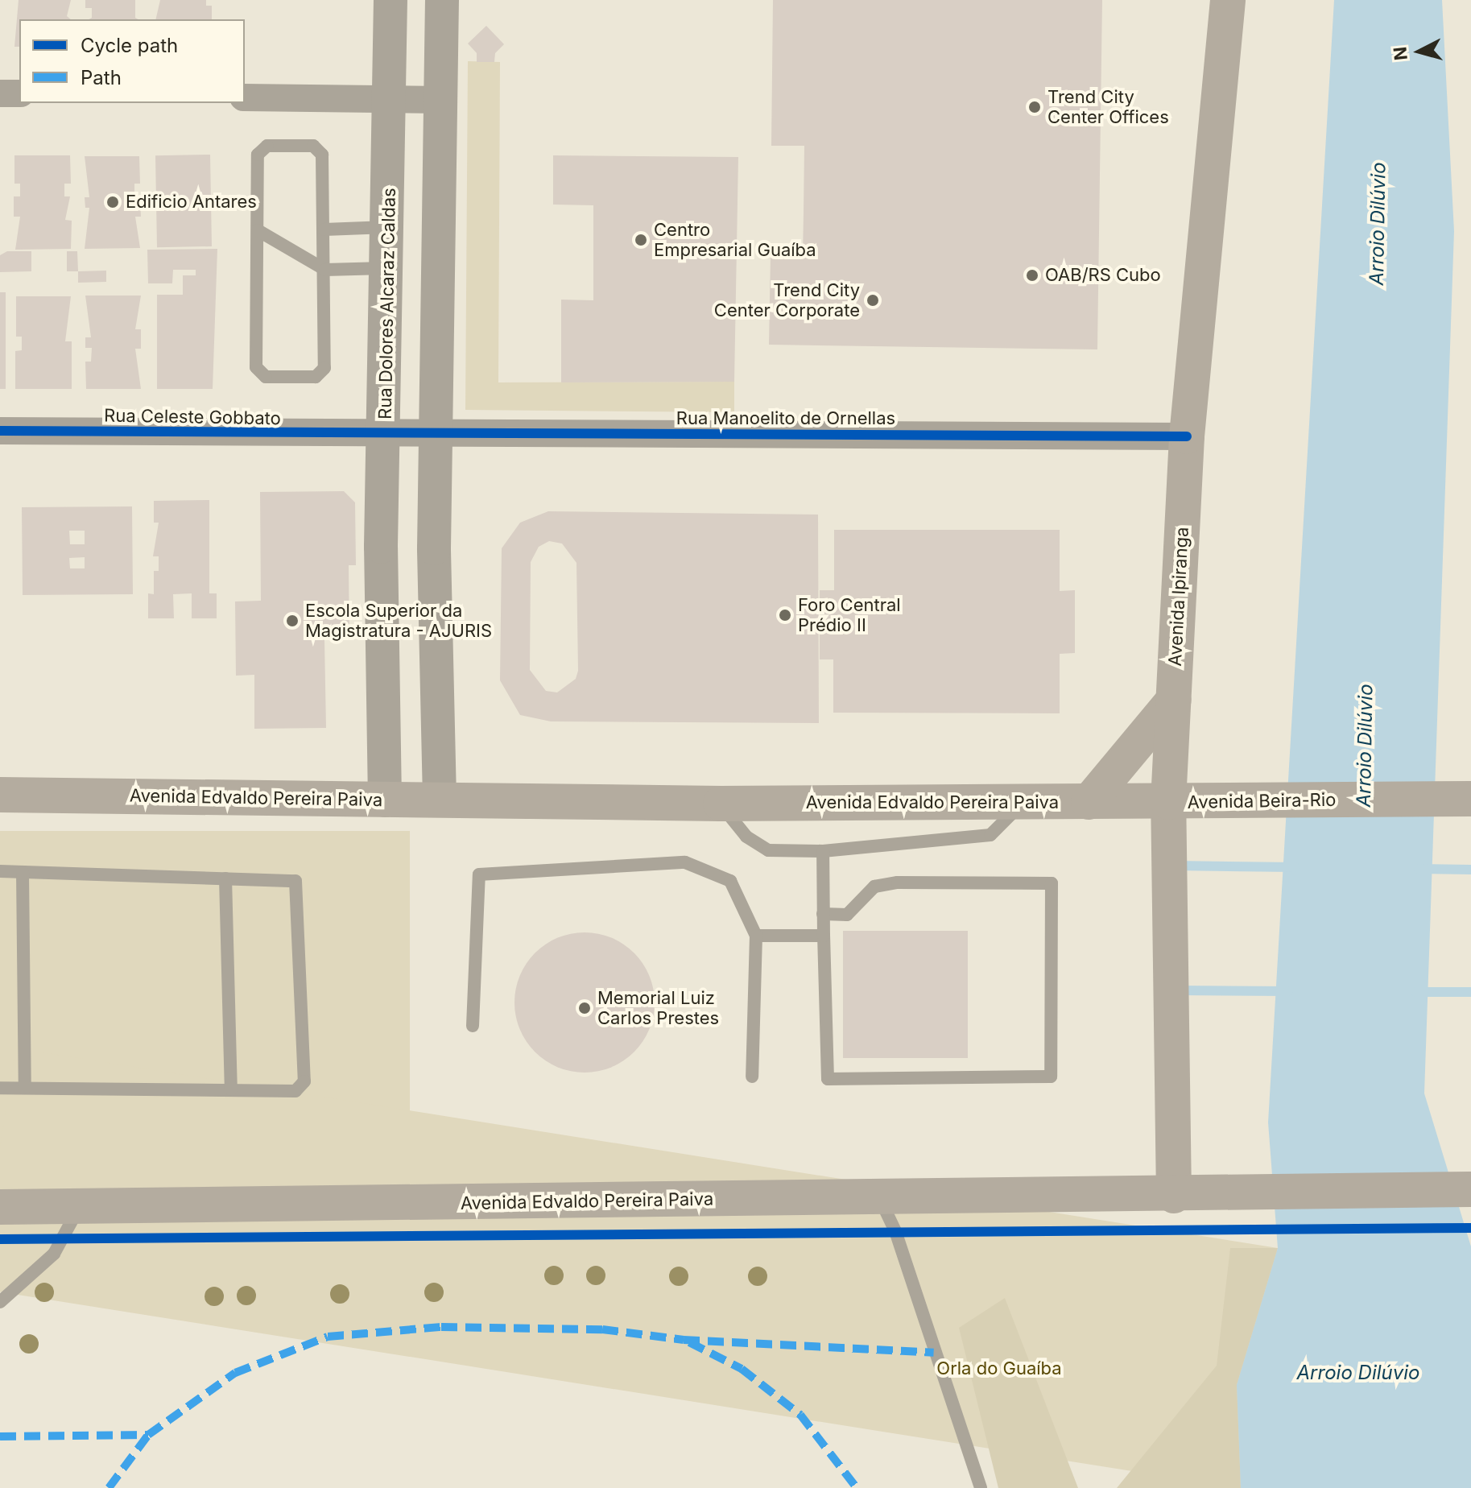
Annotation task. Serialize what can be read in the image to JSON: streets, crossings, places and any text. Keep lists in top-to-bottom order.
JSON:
{
  "streets": {
    "main road": ["Avenida Ipiranga", "Avenida Edvaldo Pereira Paiva", "Avenida Beira-Rio"],
    "street": ["Rua Dolores Alcaraz Caldas", "Rua Celeste Gobbato", "Rua Manoelito de Ornellas"]
  },
  "crossings": [
    ["Rua Dolores Alcaraz Caldas", "Rua Celeste Gobbato"],
    ["Rua Dolores Alcaraz Caldas", "Rua Manoelito de Ornellas"],
    ["Rua Dolores Alcaraz Caldas", "Avenida Edvaldo Pereira Paiva"],
    ["Rua Celeste Gobbato", "Rua Manoelito de Ornellas"],
    ["Rua Manoelito de Ornellas", "Avenida Ipiranga"],
    ["Avenida Ipiranga", "Avenida Edvaldo Pereira Paiva"],
    ["Avenida Ipiranga", "Avenida Beira-Rio"],
    ["Avenida Edvaldo Pereira Paiva", "Avenida Beira-Rio"]
  ],
  "water": ["Arroio Dilúvio"],
  "parks": ["Orla do Guaíba"],
  "places": [
    "Trend City Center Offices",
    "Edificio Antares",
    "Centro Empresarial Guaíba",
    "OAB/RS Cubo",
    "Trend City Center Corporate",
    "Foro Central Prédio II",
    "Escola Superior da Magistratura - AJURIS",
    "Memorial Luiz Carlos Prestes"
  ],
  "legend": ["Cycle path", "Path"],
  "north": "left"
}
